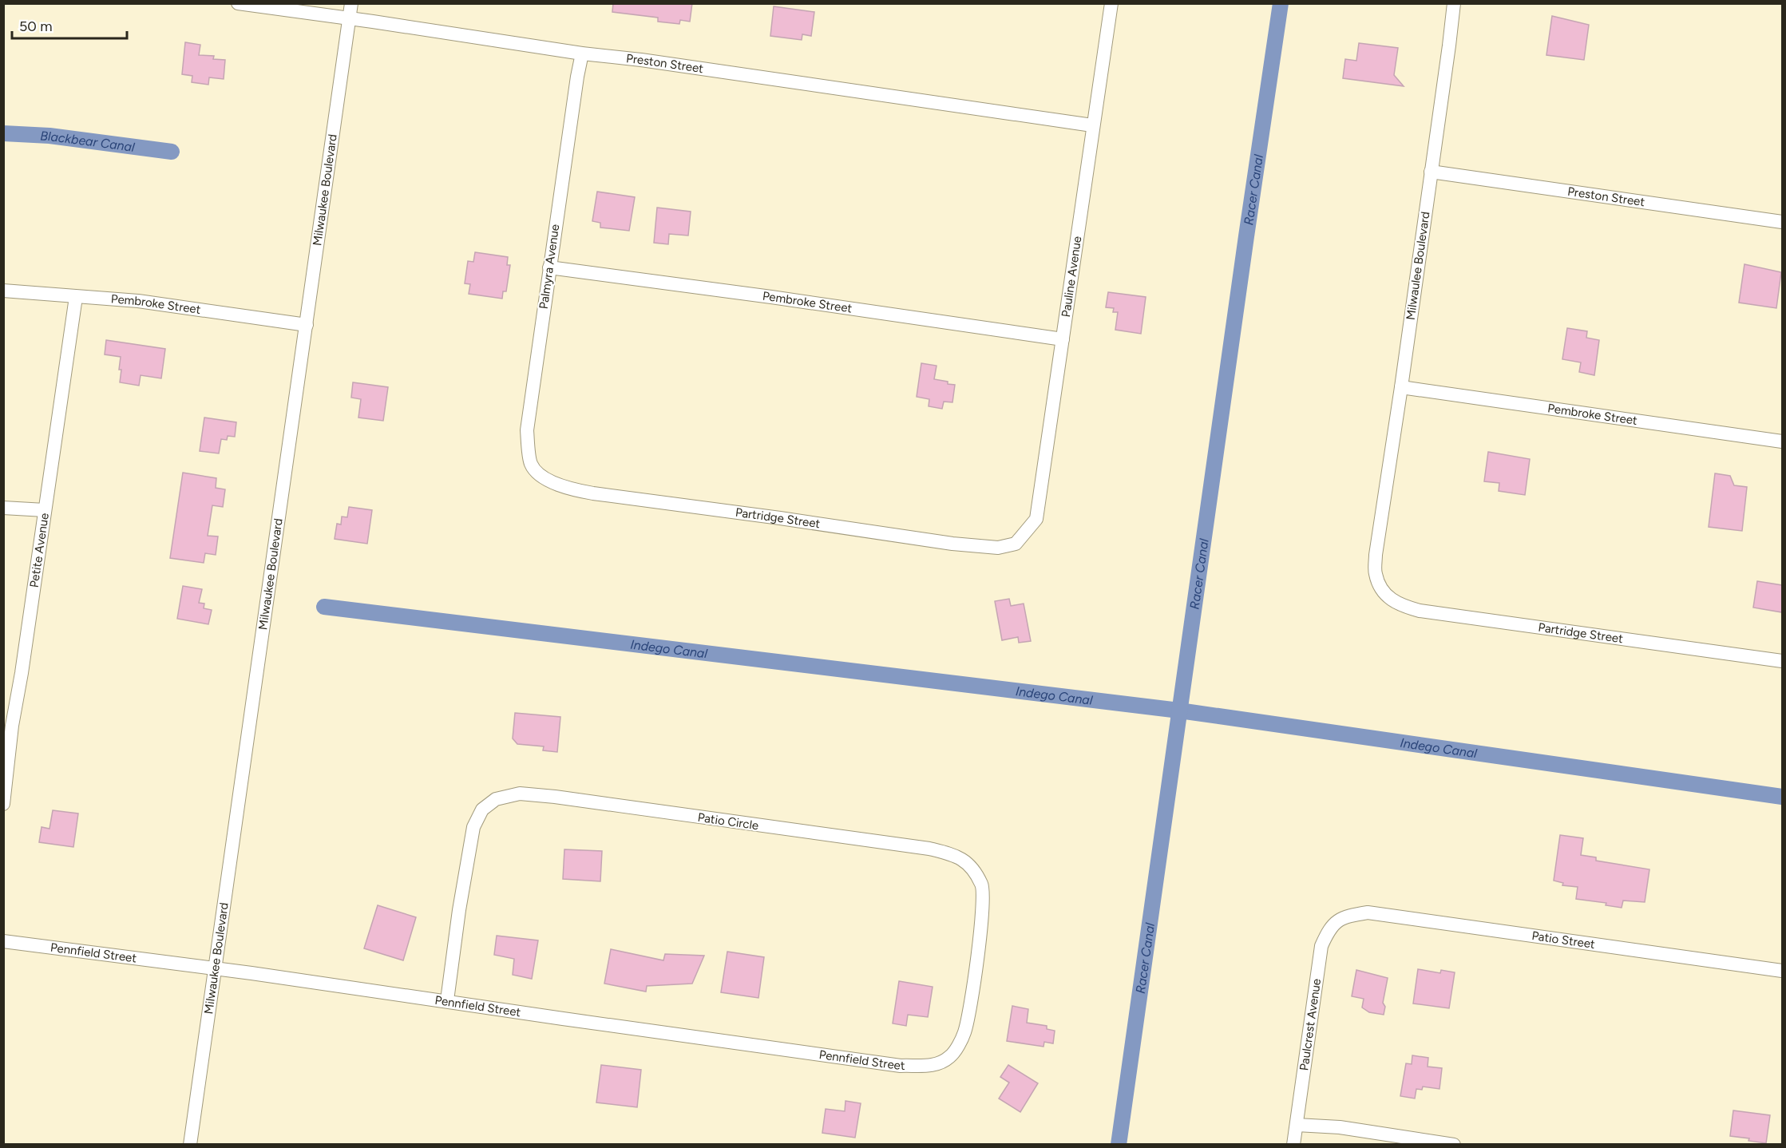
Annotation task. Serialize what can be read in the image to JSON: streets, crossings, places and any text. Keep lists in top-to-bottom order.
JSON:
{
  "streets": {
    "street": [
      "Preston Street",
      "Milwaukee Boulevard",
      "Milwaulee Boulevard",
      "Palmyra Avenue",
      "Pauline Avenue",
      "Pembroke Street",
      "Partridge Street",
      "Petite Avenue",
      "Patio Circle",
      "Patio Street",
      "Pennfield Street",
      "Paulcrest Avenue"
    ]
  },
  "crossings": [
    ["Preston Street", "Milwaukee Boulevard"],
    ["Preston Street", "Milwaulee Boulevard"],
    ["Preston Street", "Palmyra Avenue"],
    ["Preston Street", "Pauline Avenue"],
    ["Milwaukee Boulevard", "Pembroke Street"],
    ["Milwaukee Boulevard", "Pennfield Street"],
    ["Milwaulee Boulevard", "Pembroke Street"],
    ["Milwaulee Boulevard", "Partridge Street"],
    ["Palmyra Avenue", "Pembroke Street"],
    ["Palmyra Avenue", "Partridge Street"],
    ["Pauline Avenue", "Pembroke Street"],
    ["Pauline Avenue", "Partridge Street"],
    ["Pembroke Street", "Petite Avenue"],
    ["Patio Circle", "Pennfield Street"],
    ["Patio Street", "Paulcrest Avenue"]
  ],
  "water": ["Blackbear Canal", "Racer Canal", "Indego Canal"],
  "scale_bar": "50 m"
}
